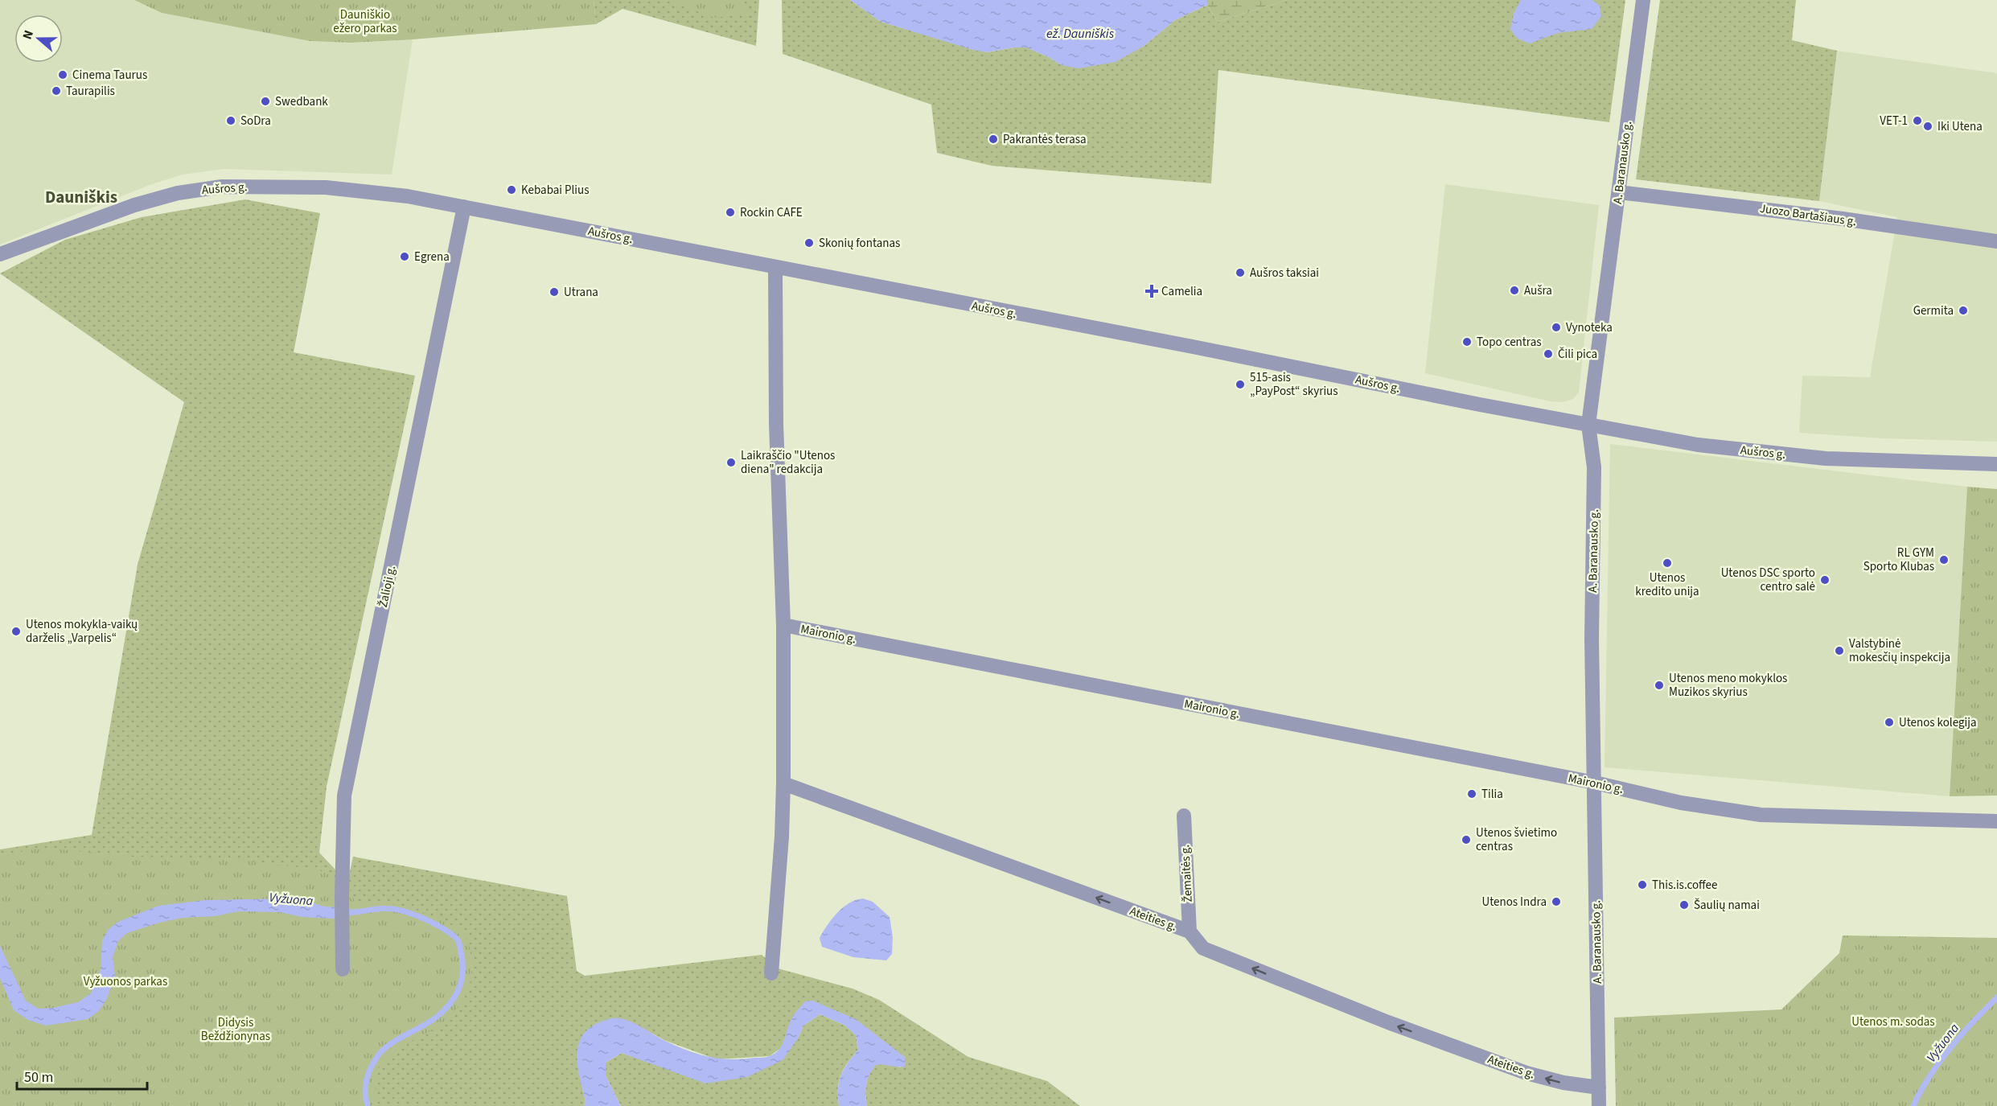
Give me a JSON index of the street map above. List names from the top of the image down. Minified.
{"streets":{"street":["A. Baranausko g.","Aušros g.","Juozo Bartašiaus g.","Žalioji g.","Maironio g.","Žemaitės g.","Ateities g."]},"crossings":[["A. Baranausko g.","Aušros g."],["A. Baranausko g.","Juozo Bartašiaus g."],["A. Baranausko g.","Maironio g."],["A. Baranausko g.","Ateities g."],["Aušros g.","Žalioji g."],["Aušros g.","Maironio g."],["Žemaitės g.","Ateities g."]],"one_way":["Ateities g."],"districts":["Dauniškis"],"water":["ež. Dauniškis","Vyžuona"],"parks":["Dauniškio ežero parkas","Vyžuonos parkas","Utenos m. sodas","Didysis Beždžionynas"],"places":{"other":["Cinema Taurus","Taurapilis","Swedbank","SoDra","VET-1","Iki Utena","Pakrantės terasa","Kebabai Plius","Rockin CAFE","Skonių fontanas","Egrena","Aušros taksiai","Aušra","Utrana","Germita","Vynoteka","Topo centras","Čili pica","515-asis „PayPost“ skyrius","Laikraščio \"Utenos diena\" redakcija","RL GYM Sporto Klubas","Utenos kredito unija","Utenos DSC sporto centro salė","Utenos mokykla-vaikų darželis „Varpelis“","Valstybinė mokesčių inspekcija","Utenos meno mokyklos Muzikos skyrius","Utenos kolegija","Tilia","Utenos švietimo centras","This.is.coffee","Utenos Indra","Šaulių namai"],"health":["Camelia"]},"scale_bar":"50 m","north":"left"}
